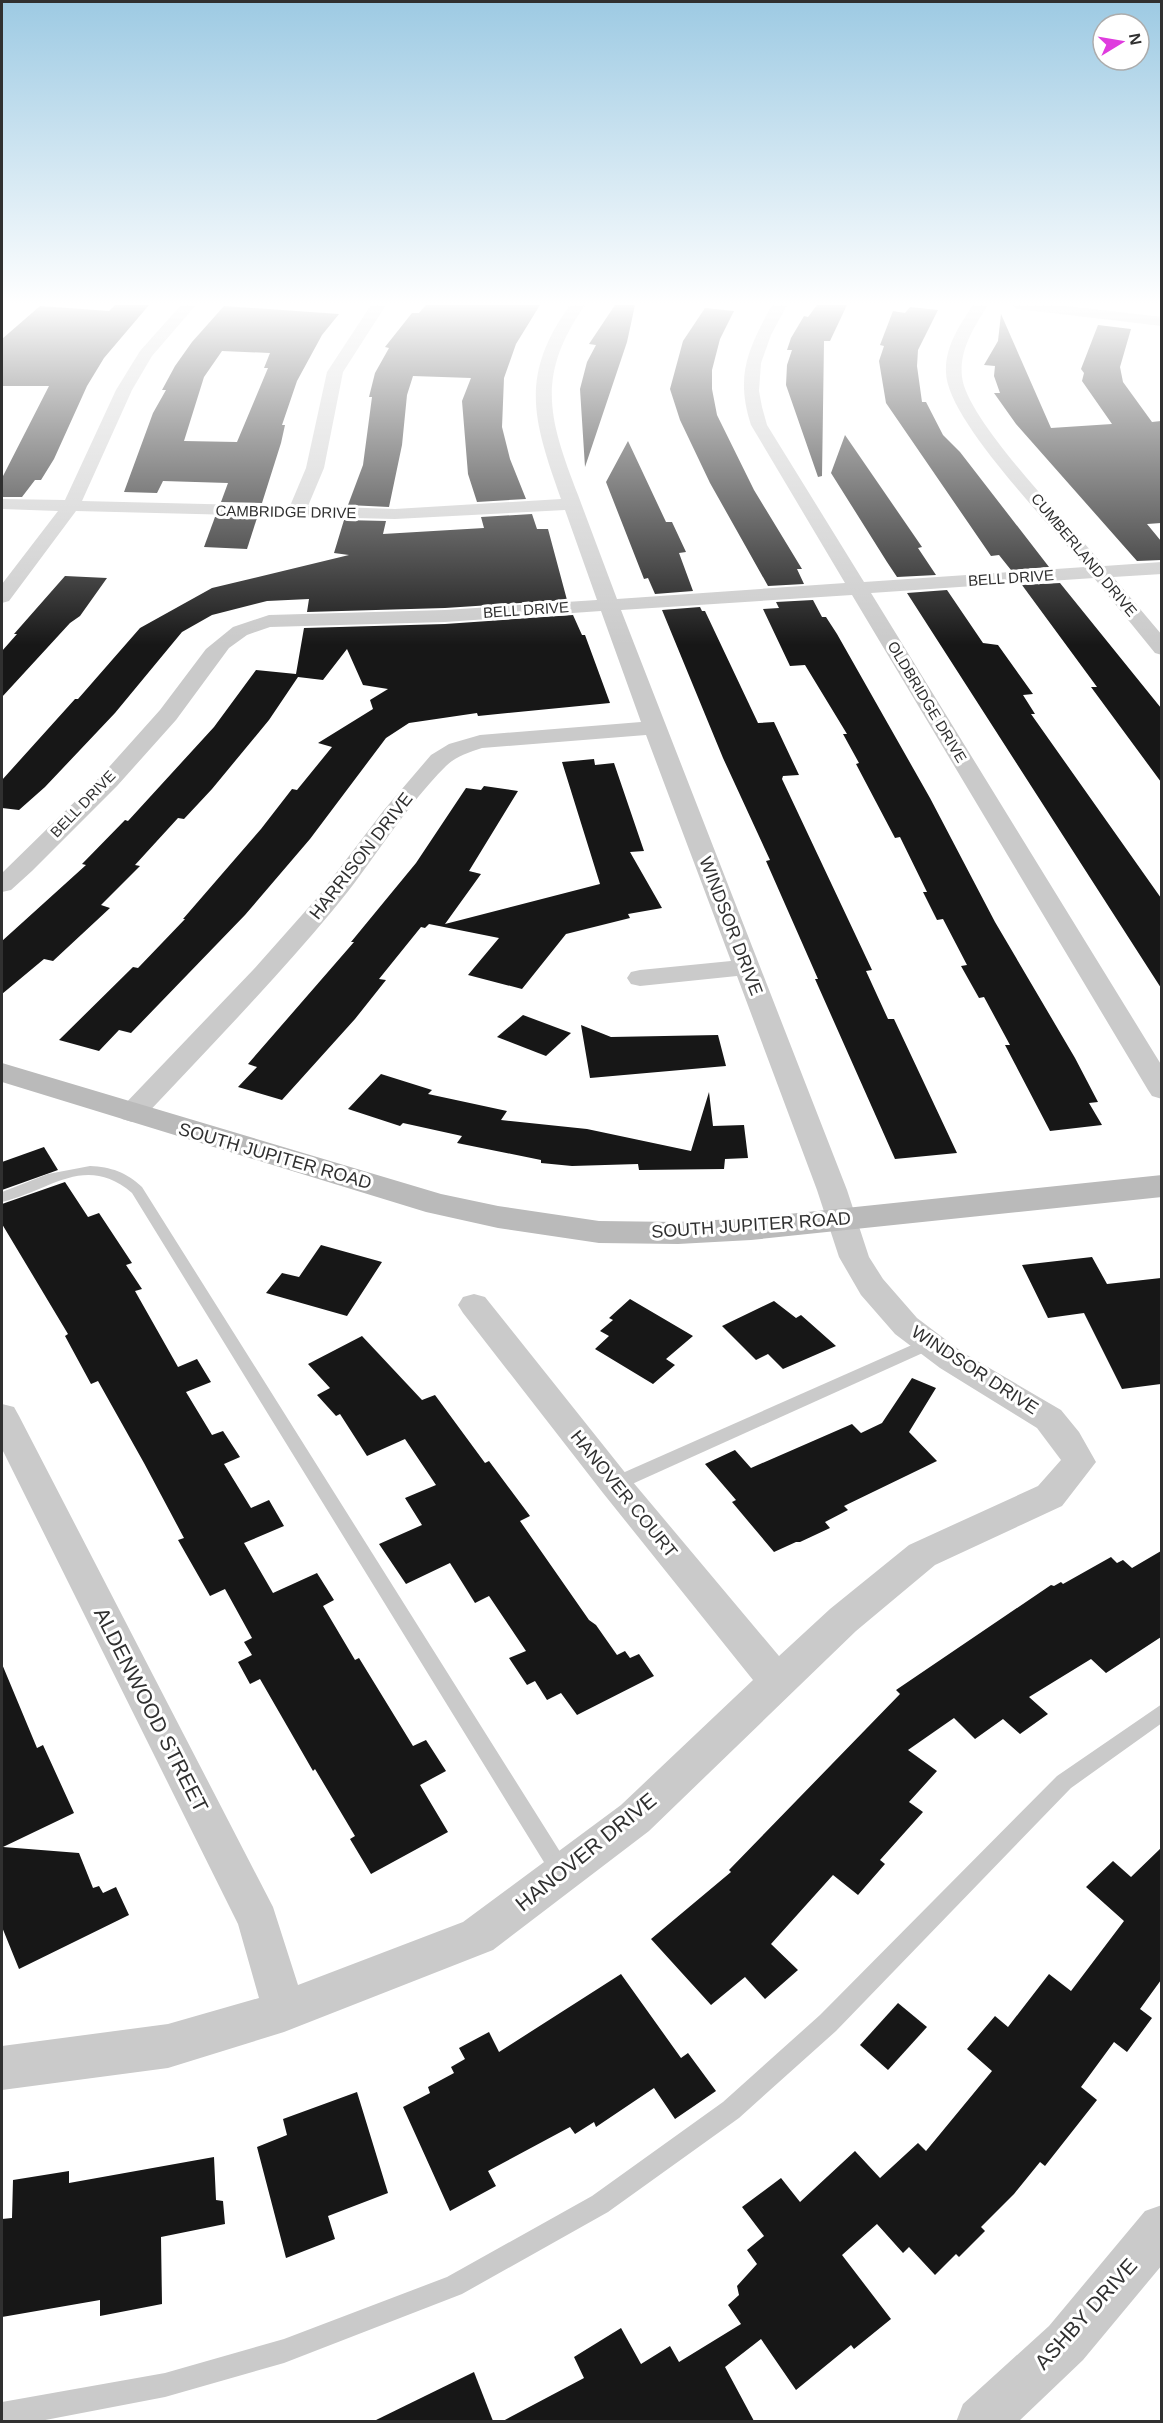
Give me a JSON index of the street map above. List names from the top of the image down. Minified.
{"streets":{"street":["CAMBRIDGE DRIVE","CUMBERLAND DRIVE","BELL DRIVE","OLDBRIDGE DRIVE","HARRISON DRIVE","WINDSOR DRIVE","SOUTH JUPITER ROAD","HANOVER COURT","ALDENWOOD STREET","HANOVER DRIVE","ASHBY DRIVE"]},"crossings":[["CAMBRIDGE DRIVE","WINDSOR DRIVE"],["CUMBERLAND DRIVE","BELL DRIVE"],["BELL DRIVE","OLDBRIDGE DRIVE"],["BELL DRIVE","WINDSOR DRIVE"],["HARRISON DRIVE","WINDSOR DRIVE"],["HARRISON DRIVE","SOUTH JUPITER ROAD"],["WINDSOR DRIVE","SOUTH JUPITER ROAD"],["WINDSOR DRIVE","HANOVER DRIVE"],["HANOVER COURT","HANOVER DRIVE"],["ALDENWOOD STREET","HANOVER DRIVE"]],"north":"right"}
